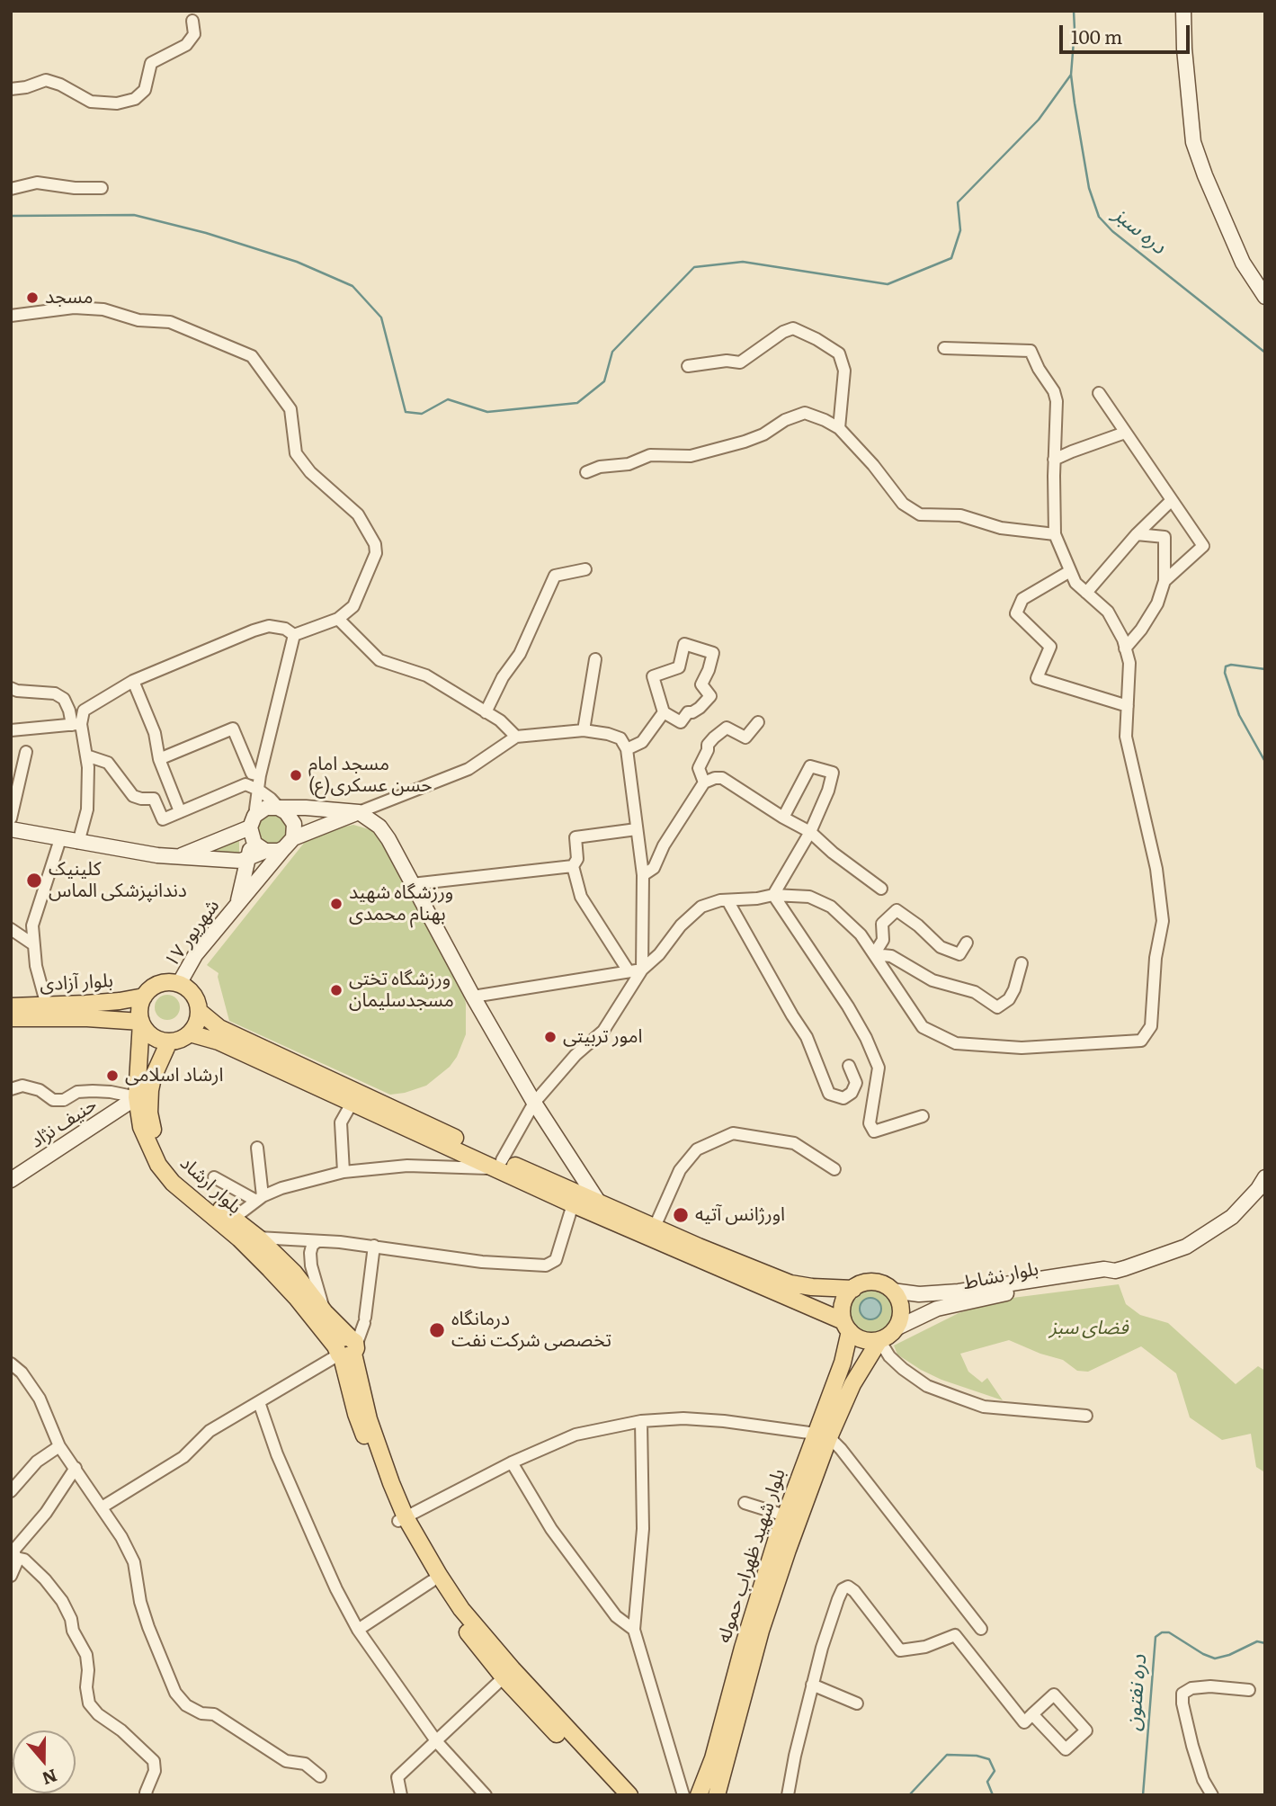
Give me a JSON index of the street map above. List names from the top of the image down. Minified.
{"streets":{"main road":["۱۷ شهریور","بلوار آزادی","حنیف نژاد","بلوار ارشاد","بلوار نشاط","بلوار شهید ظهراب حموله"]},"crossings":[["۱۷ شهریور","بلوار آزادی"],["۱۷ شهریور","بلوار ارشاد"],["بلوار آزادی","بلوار ارشاد"],["حنیف نژاد","بلوار ارشاد"],["بلوار نشاط","بلوار شهید ظهراب حموله"]],"water":["دره سبز","دره نفتون"],"parks":["فضای سبز"],"places":["مسجد","مسجد امام حسن عسکری(ع)","کلینیک دندانپزشکی الماس","ورزشگاه شهید بهنام محمدی","ورزشگاه تختی مسجدسلیمان","امور تربیتی","ارشاد اسلامی","اورژانس آتیه","درمانگاه تخصصی شرکت نفت"],"scale_bar":"100 m","north":"bottom"}
